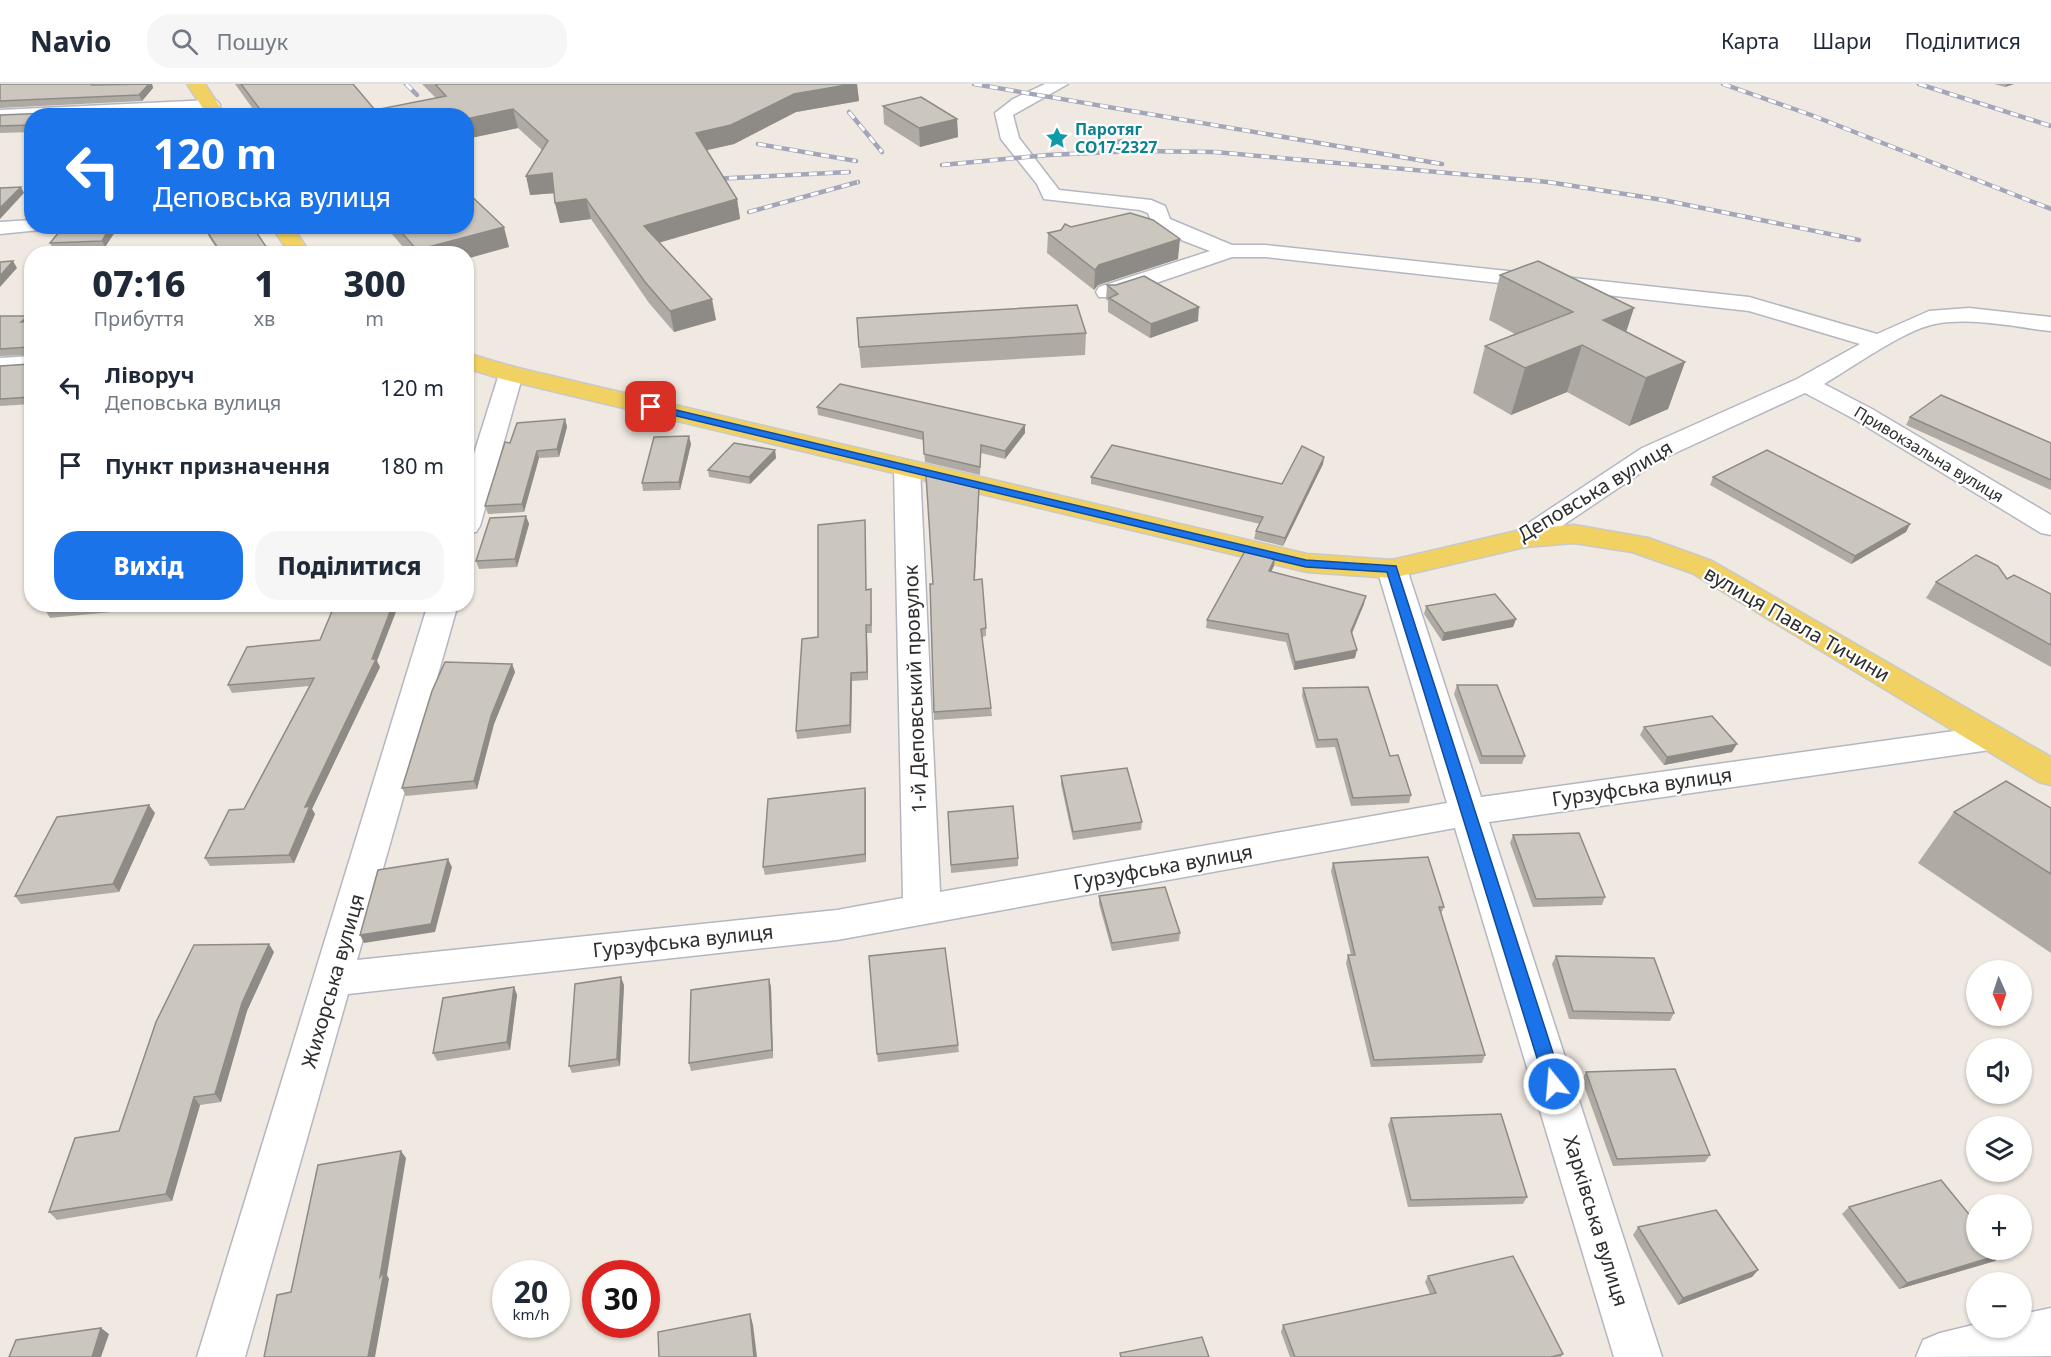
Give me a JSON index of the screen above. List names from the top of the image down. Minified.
{"streets":{"main road":["Деповська вулиця","вулиця Павла Тичини"],"street":["Привокзальна вулиця","1-й Деповський провулок","Гурзуфська вулиця","Жихорська вулиця","Харківська вулиця"]},"crossings":[["Привокзальна вулиця","Деповська вулиця"],["Деповська вулиця","вулиця Павла Тичини"],["Деповська вулиця","1-й Деповський провулок"],["Деповська вулиця","Харківська вулиця"],["вулиця Павла Тичини","Гурзуфська вулиця"],["1-й Деповський провулок","Гурзуфська вулиця"],["Гурзуфська вулиця","Жихорська вулиця"],["Гурзуфська вулиця","Харківська вулиця"]],"places":{"place":["Паротяг СО17-2327"]},"north":"bottom","page":{"header":"Navio","search":"Пошук","nav":["Карта","Шари","Поділитися"],"turn":["120 m","Деповська вулиця"],"eta":["07:16","Прибуття","1","хв","300","m"],"list":[{"name":"Ліворуч","note":"Деповська вулиця","value":"120 m"},{"name":"Пункт призначення","value":"180 m"}],"buttons":["Вихід","Поділитися"],"map_buttons":["+","−"],"speed":"20 km/h","limit":"30"}}
